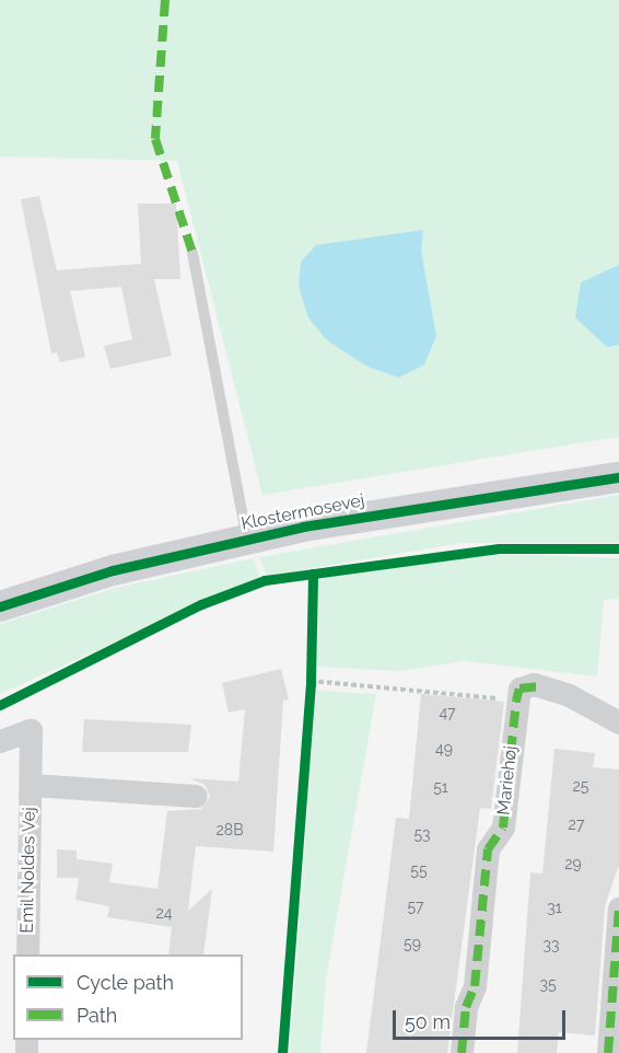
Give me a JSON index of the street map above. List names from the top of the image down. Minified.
{"streets":{"main road":["Klostermosevej"],"street":["Mariehøj","Emil Noldes Vej"]},"house_numbers":["47","49","25","51","27","28B","53","29","55","57","31","24","59","33","35"],"legend":["Cycle path","Path"],"scale_bar":"50 m"}
